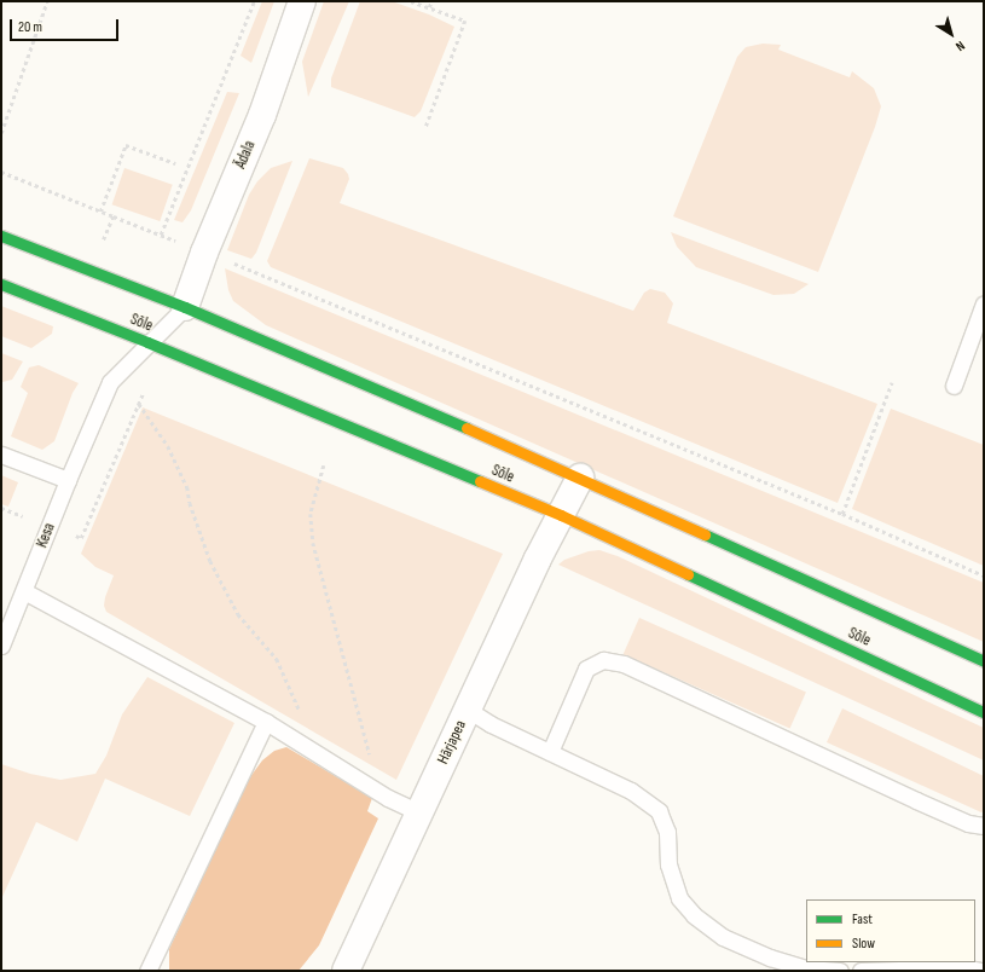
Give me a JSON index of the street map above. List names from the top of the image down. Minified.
{"streets":{"main road":["Sõle"],"street":["Ädala","Härjapea"],"lane":["Kesa"]},"crossings":[["Ädala","Sõle"],["Ädala","Kesa"],["Sõle","Kesa"],["Sõle","Härjapea"]],"legend":["Fast","Slow"],"scale_bar":"20 m","north":"bottom right"}
